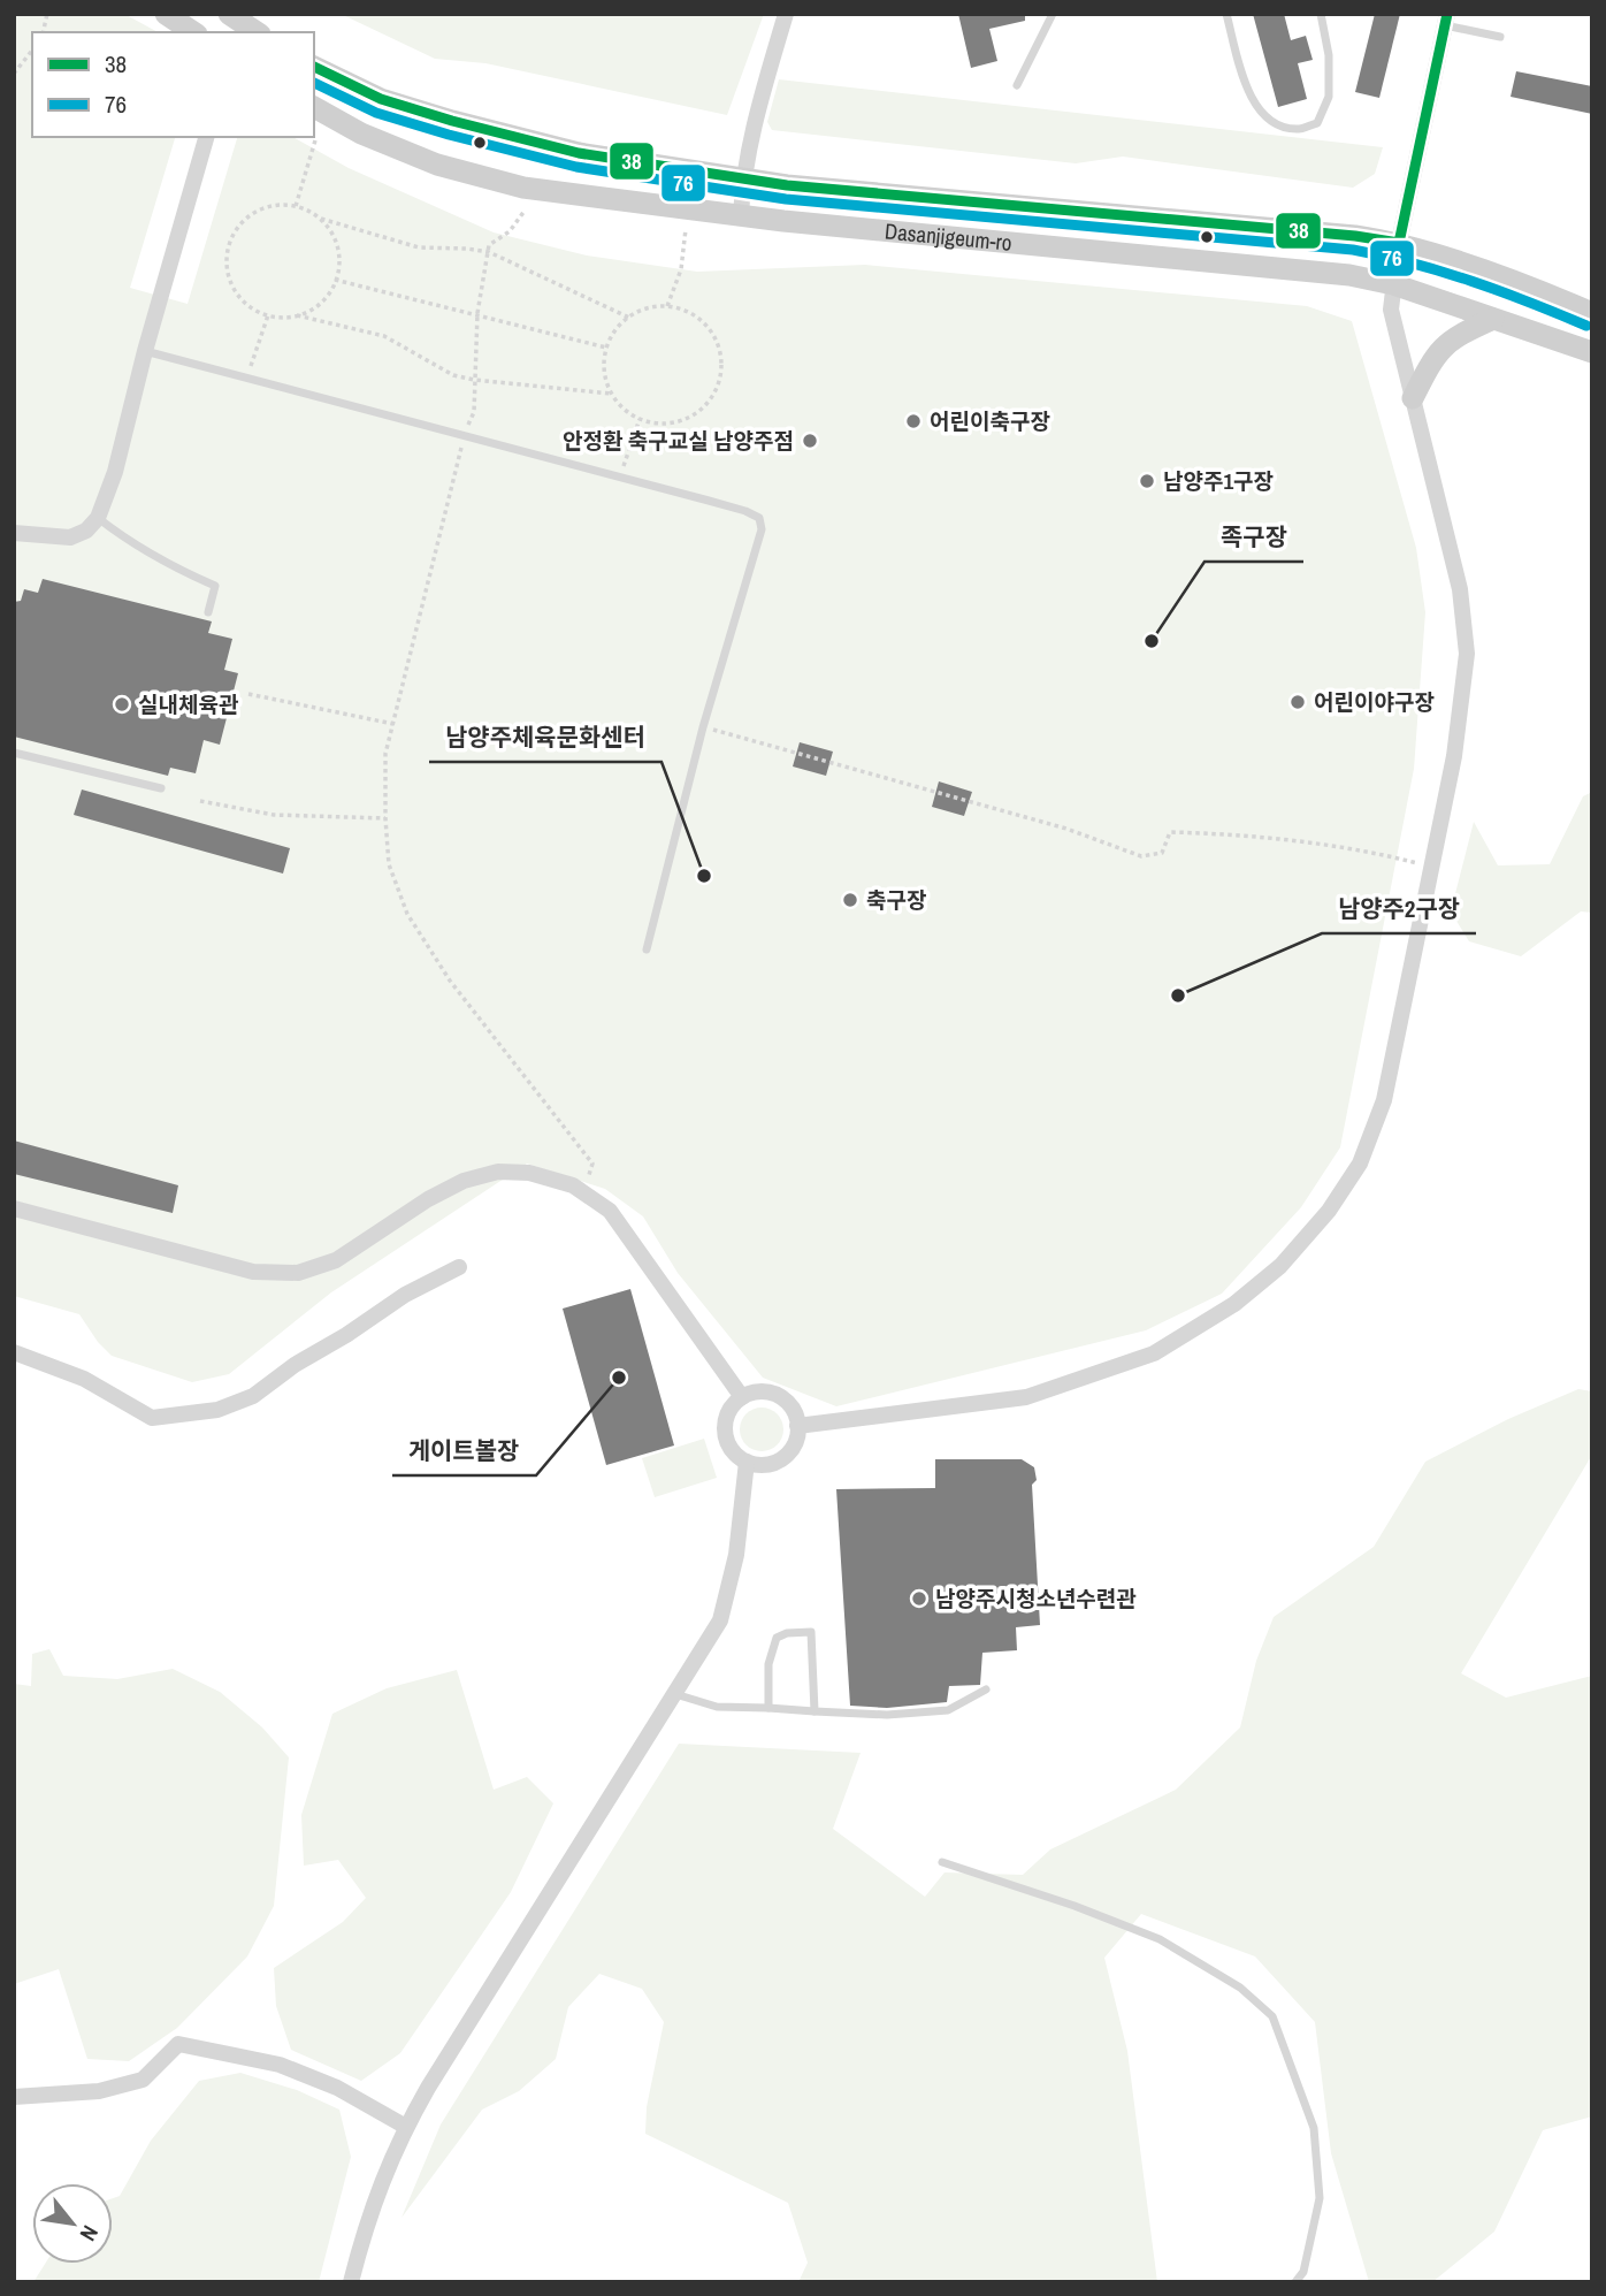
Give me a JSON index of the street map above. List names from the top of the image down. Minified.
{"streets":{"street":["Dasanjigeum-ro"]},"places":["어린이축구장","안정환 축구교실 남양주점","남양주1구장","족구장","어린이야구장","실내체육관","남양주체육문화센터","축구장","남양주2구장","게이트볼장","남양주시청소년수련관"],"lines":["transit line 38","transit line 76"],"legend":["38","76"],"north":"bottom right"}
